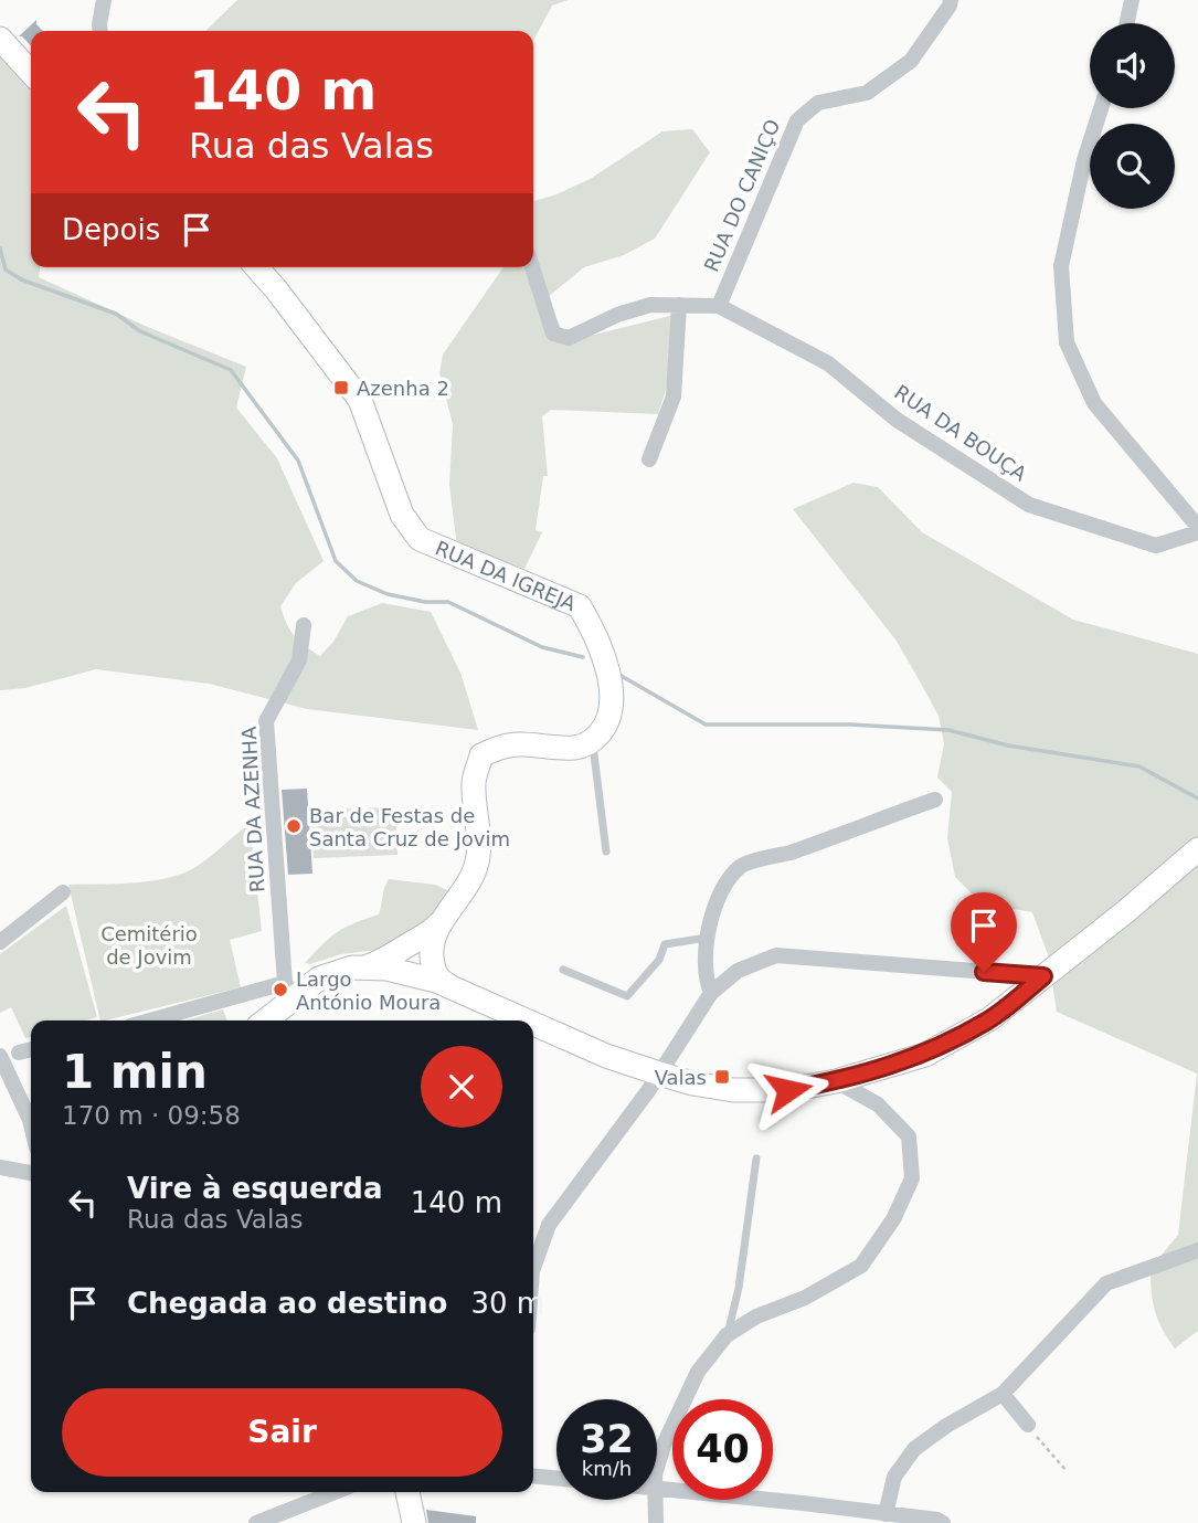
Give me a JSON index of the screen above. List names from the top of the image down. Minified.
{"streets":{"street":["RUA DO CANIÇO","RUA DA BOUÇA","RUA DA IGREJA","RUA DA AZENHA"]},"crossings":[["RUA DO CANIÇO","RUA DA BOUÇA"]],"parks":["Cemitério de Jovim"],"places":{"transit":["Azenha 2","Valas"],"other":["Bar de Festas de Santa Cruz de Jovim","Largo António Moura"]},"page":{"turn":["140 m","Rua das Valas"],"then":"Depois","heading":["1 min","170 m · 09:58"],"list":[{"name":"Vire à esquerda","note":"Rua das Valas","value":"140 m"},{"name":"Chegada ao destino","value":"30 m"}],"buttons":"Sair","speed":"32 km/h","limit":"40"}}
